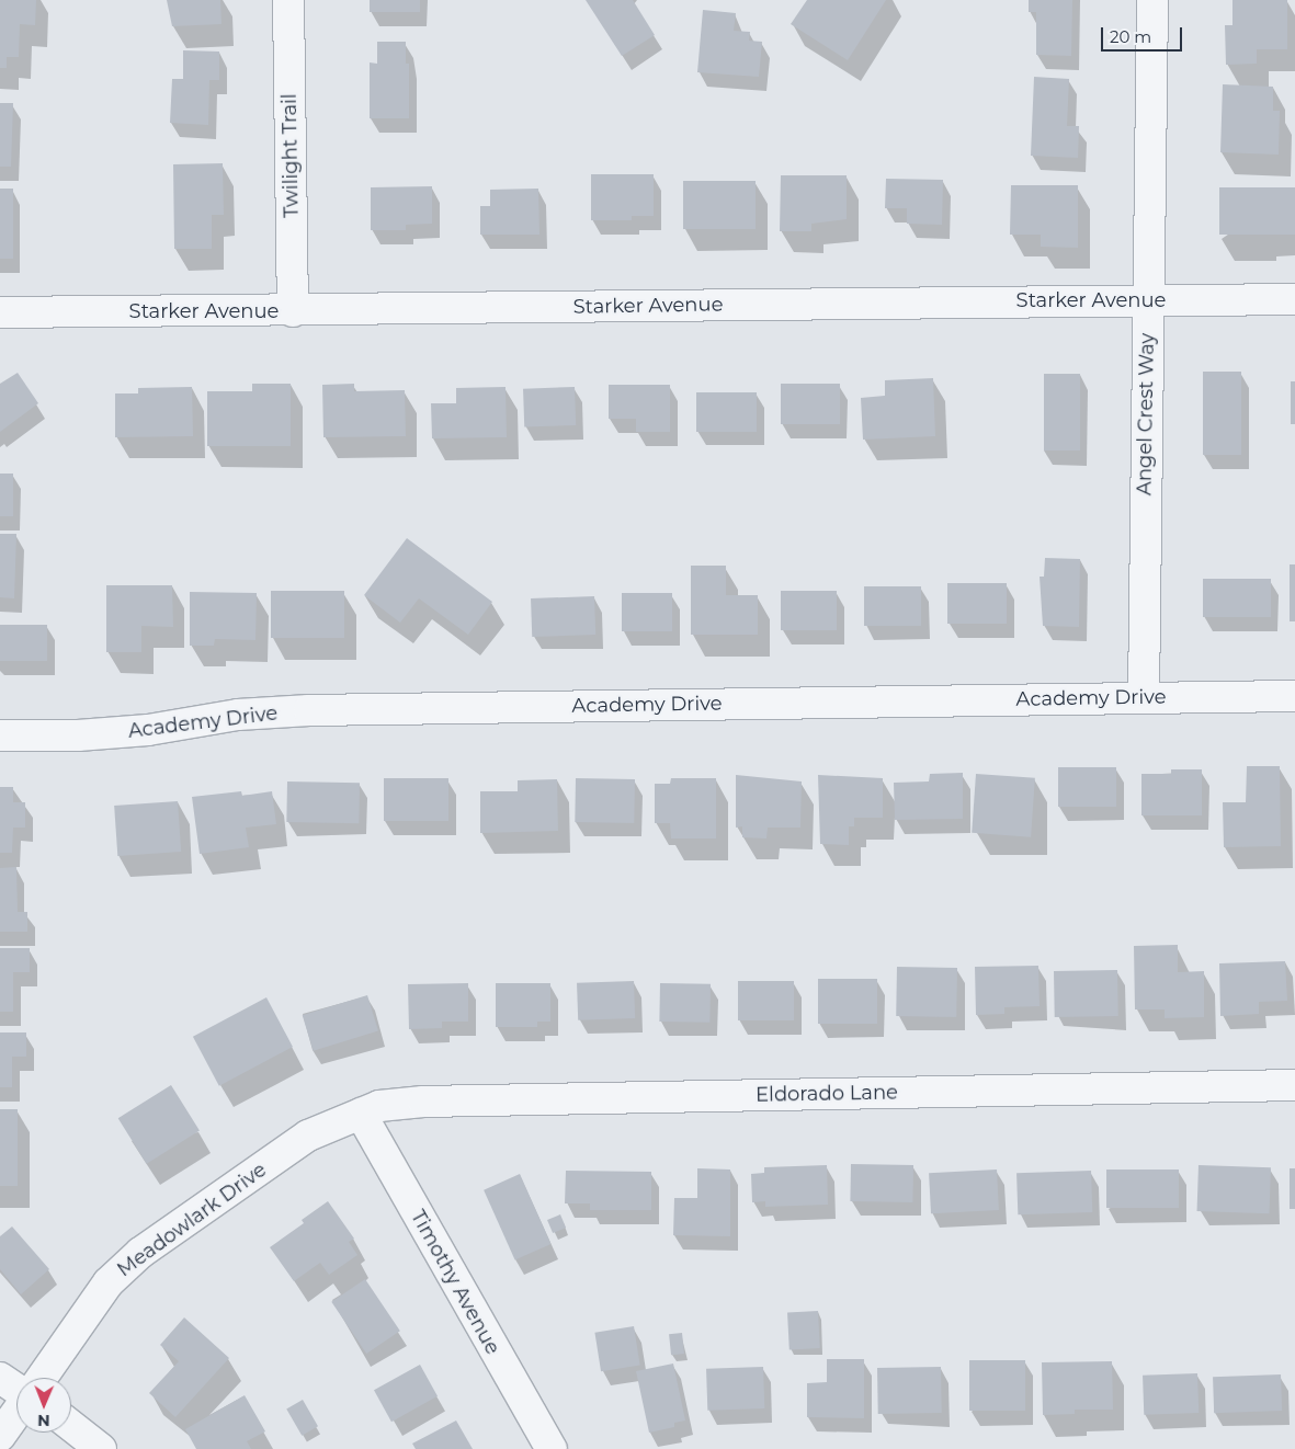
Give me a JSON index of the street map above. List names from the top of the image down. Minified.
{"streets":{"street":["Twilight Trail","Starker Avenue","Angel Crest Way","Academy Drive","Eldorado Lane","Meadowlark Drive","Timothy Avenue"]},"crossings":[["Twilight Trail","Starker Avenue"],["Starker Avenue","Angel Crest Way"],["Angel Crest Way","Academy Drive"],["Eldorado Lane","Meadowlark Drive"],["Eldorado Lane","Timothy Avenue"],["Meadowlark Drive","Timothy Avenue"]],"scale_bar":"20 m","north":"bottom"}
